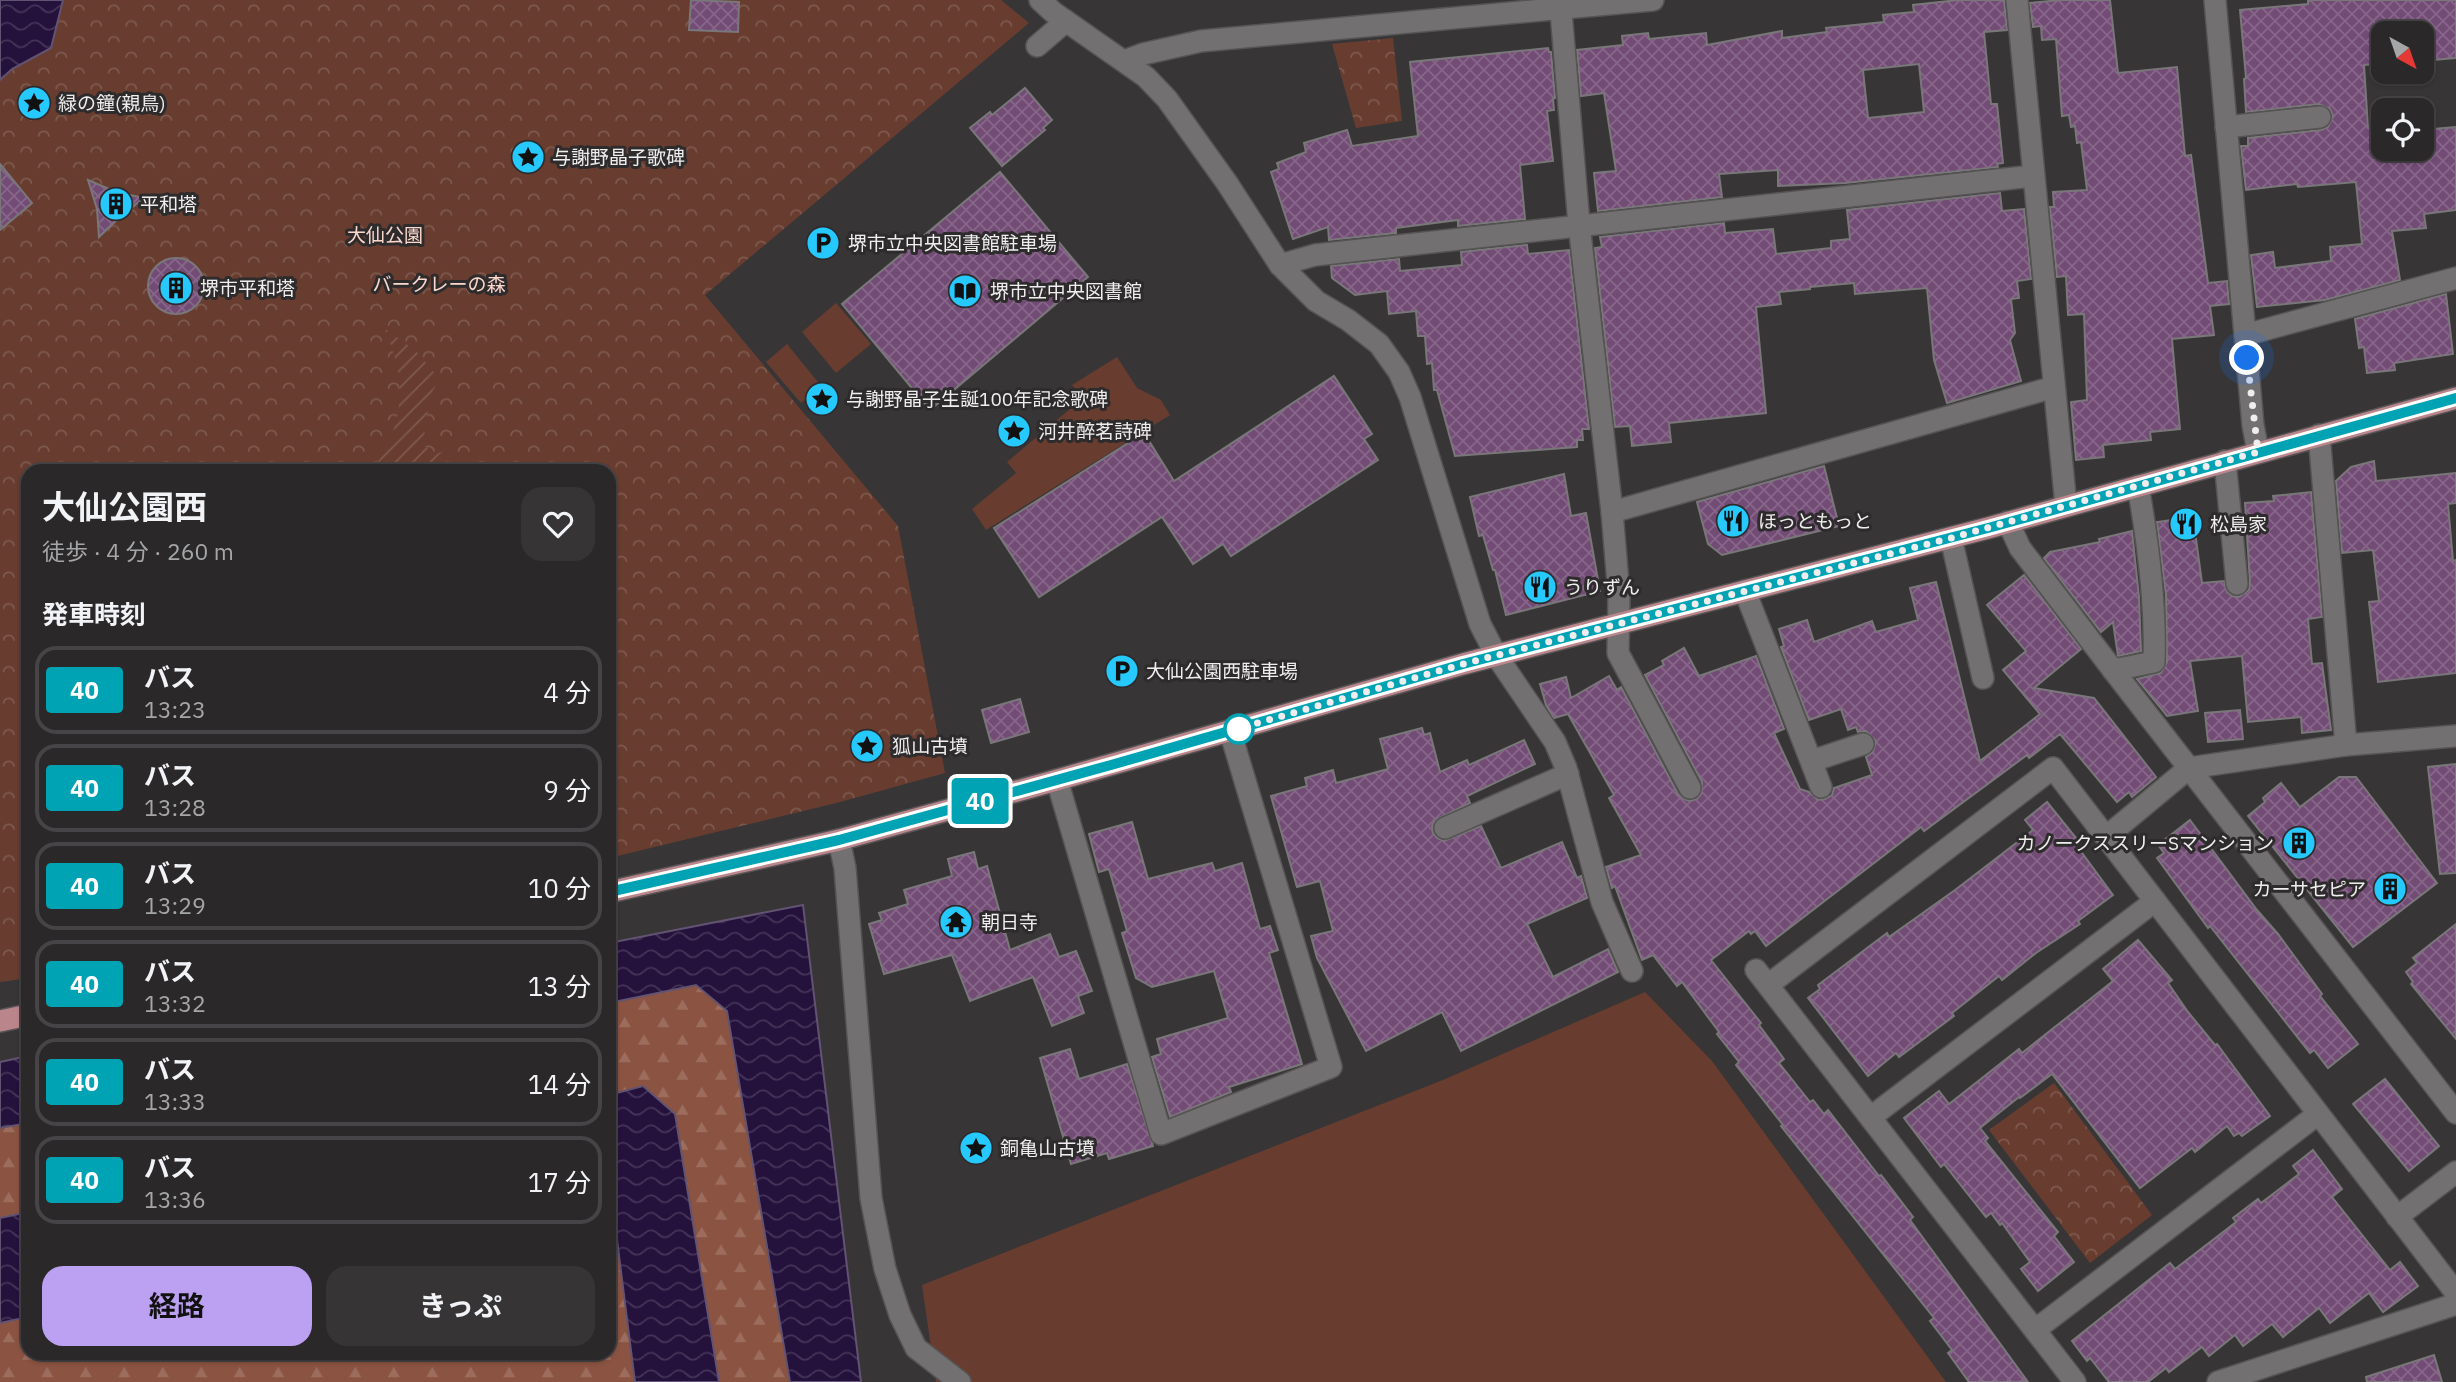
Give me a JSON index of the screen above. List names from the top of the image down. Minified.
{"parks":["大仙公園","バークレーの森"],"places":{"place":["緑の鐘(親鳥)","与謝野晶子歌碑","与謝野晶子生誕100年記念歌碑","河井醉茗詩碑","狐山古墳","銅亀山古墳"],"building":["平和塔","堺市平和塔","カノークススリーSマンション","カーサセピア"],"parking":["堺市立中央図書館駐車場","大仙公園西駐車場"],"library":["堺市立中央図書館"],"restaurant":["ほっともっと","松島家","うりずん"],"temple":["朝日寺"]},"lines":["bus line 40"],"north":"bottom right","page":{"on_map":"40","heading":[["大仙公園西","徒歩 · 4 分 · 260 m"],"発車時刻"],"list":[{"mark":"40","name":"バス","note":"13:23","value":"4 分"},{"mark":"40","name":"バス","note":"13:28","value":"9 分"},{"mark":"40","name":"バス","note":"13:29","value":"10 分"},{"mark":"40","name":"バス","note":"13:32","value":"13 分"},{"mark":"40","name":"バス","note":"13:33","value":"14 分"},{"mark":"40","name":"バス","note":"13:36","value":"17 分"}],"buttons":["経路","きっぷ"]}}
